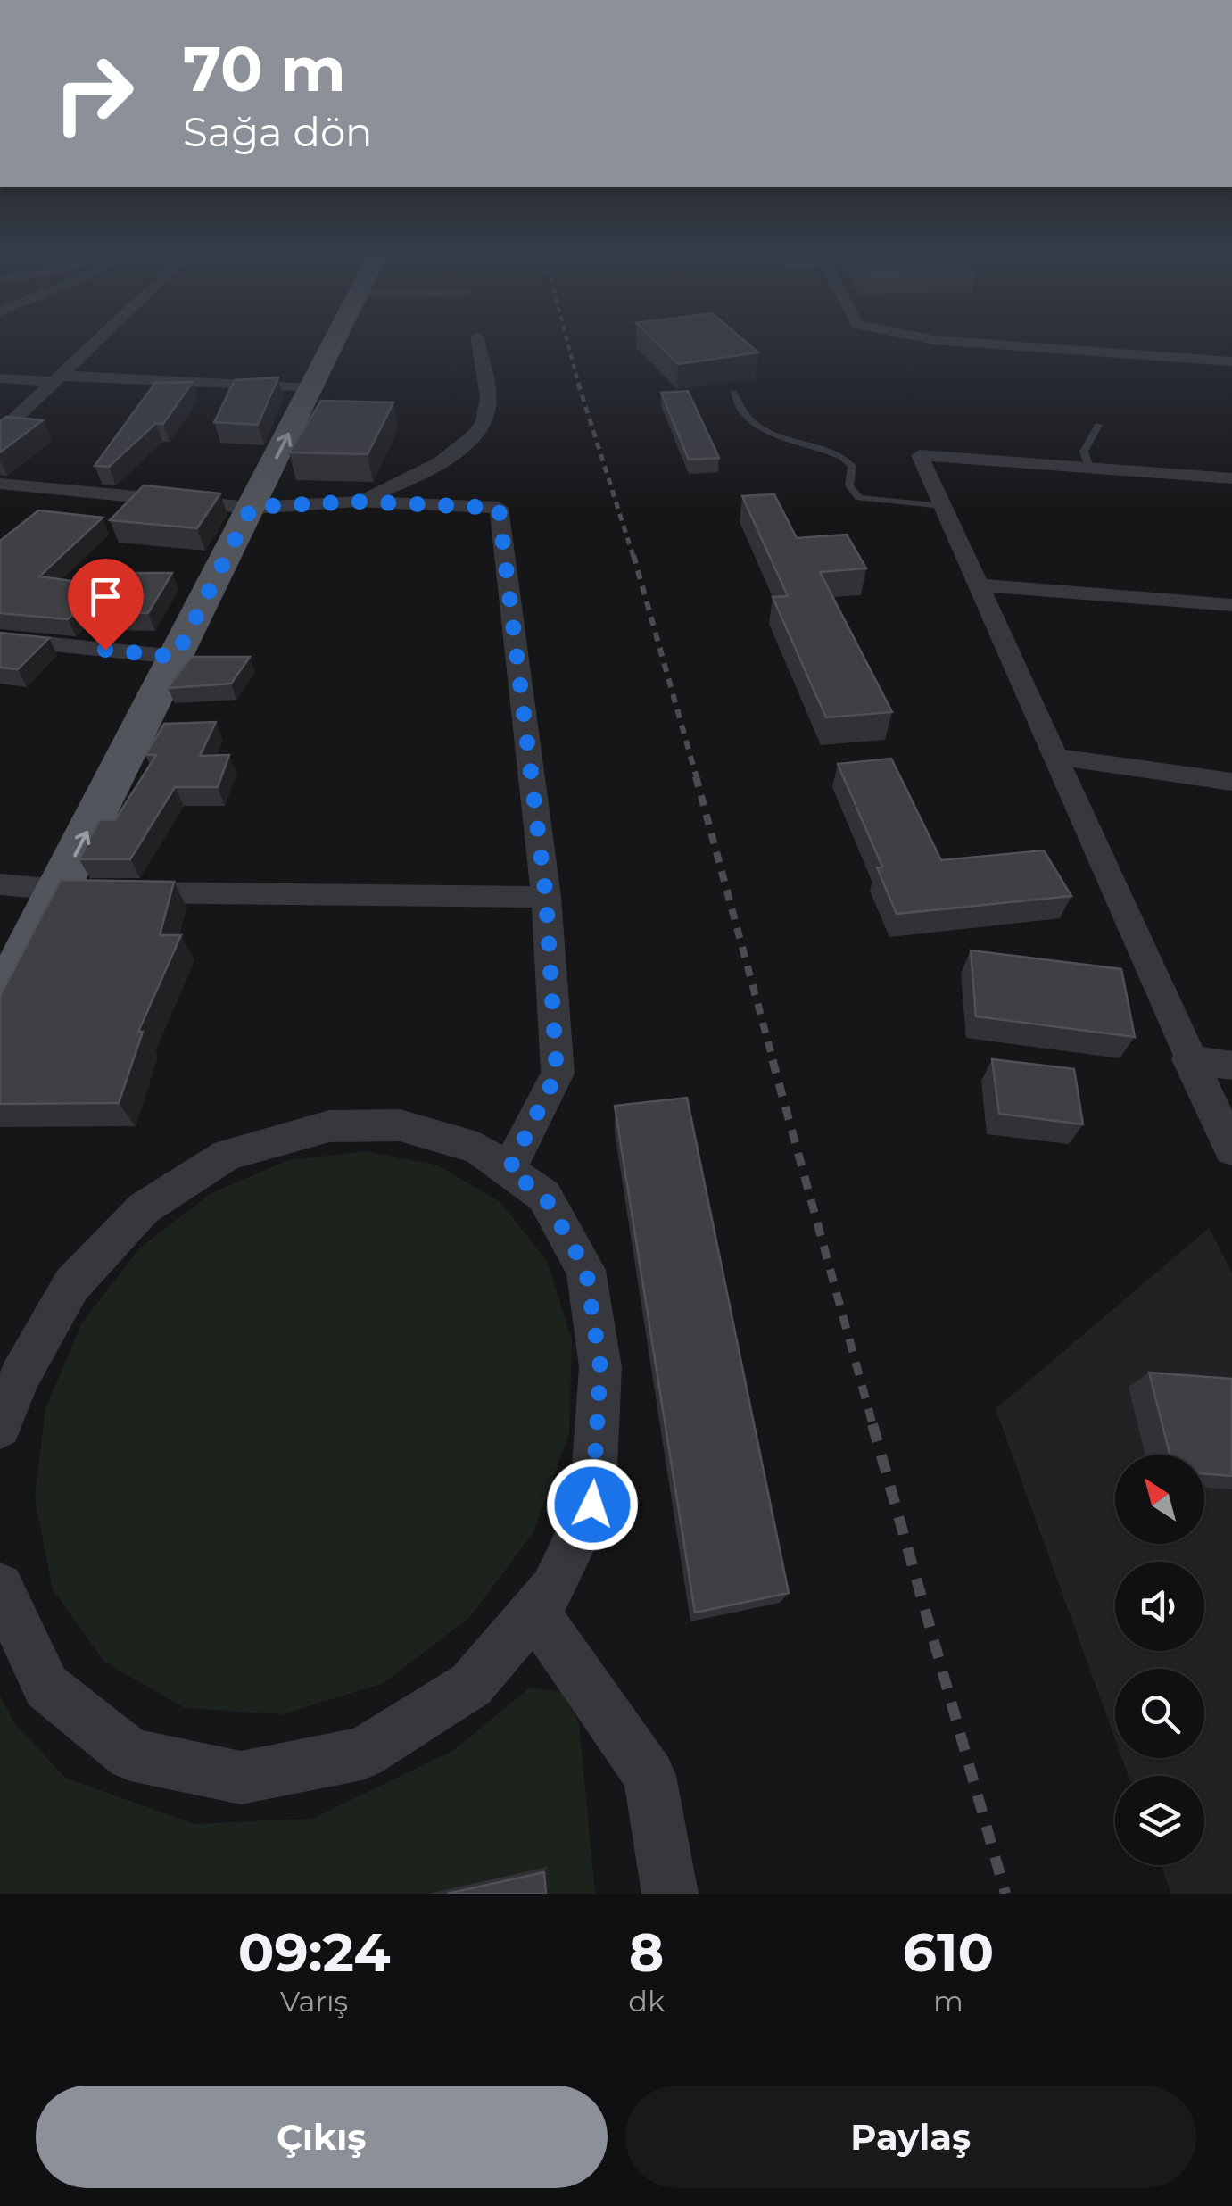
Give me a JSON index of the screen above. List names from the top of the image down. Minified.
{"north":"top left","page":{"turn":["70 m","Sağa dön"],"eta":["09:24","Varış","8","dk","610","m"],"buttons":["Çıkış","Paylaş"]}}
